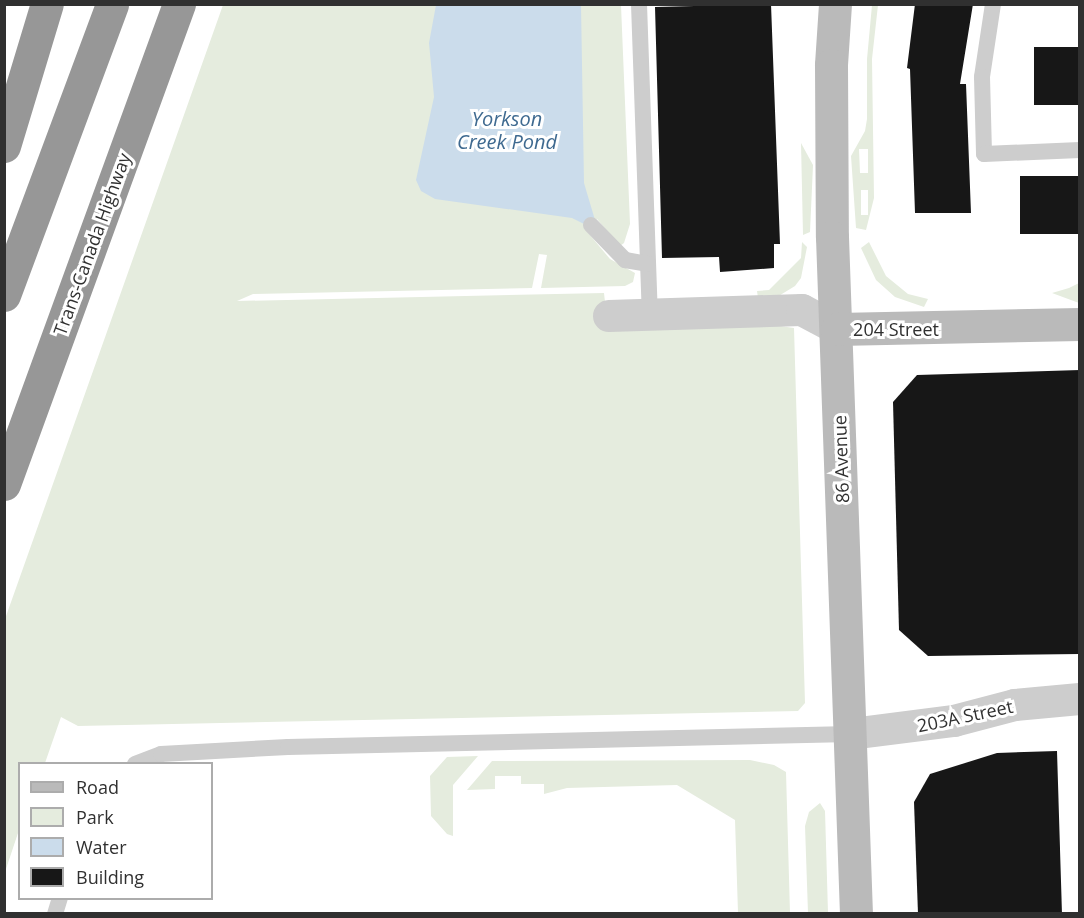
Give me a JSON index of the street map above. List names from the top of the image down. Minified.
{"streets":{"highway":["Trans-Canada Highway"],"street":["204 Street","86 Avenue","203A Street"]},"crossings":[["204 Street","86 Avenue"],["86 Avenue","203A Street"]],"water":["Yorkson Creek Pond"],"legend":["Road","Park","Water","Building"]}
